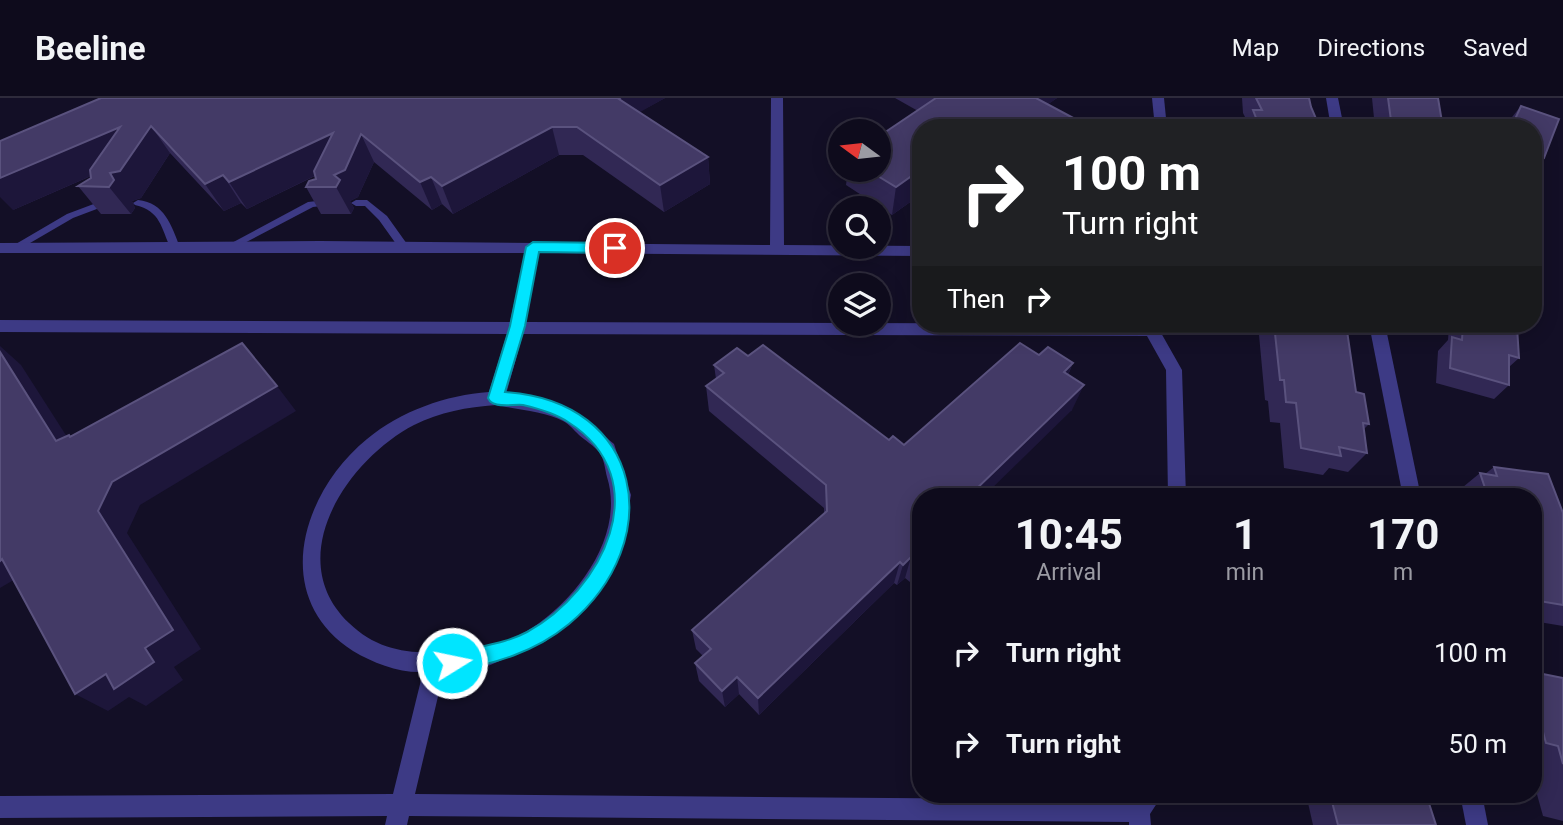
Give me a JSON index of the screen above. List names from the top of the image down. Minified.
{"north":"left","page":{"header":"Beeline","nav":["Map","Directions","Saved"],"turn":["100 m","Turn right"],"then":"Then","eta":["10:45","Arrival","1","min","170","m"],"list":[{"name":"Turn right","value":"100 m"},{"name":"Turn right","value":"50 m"}]}}
